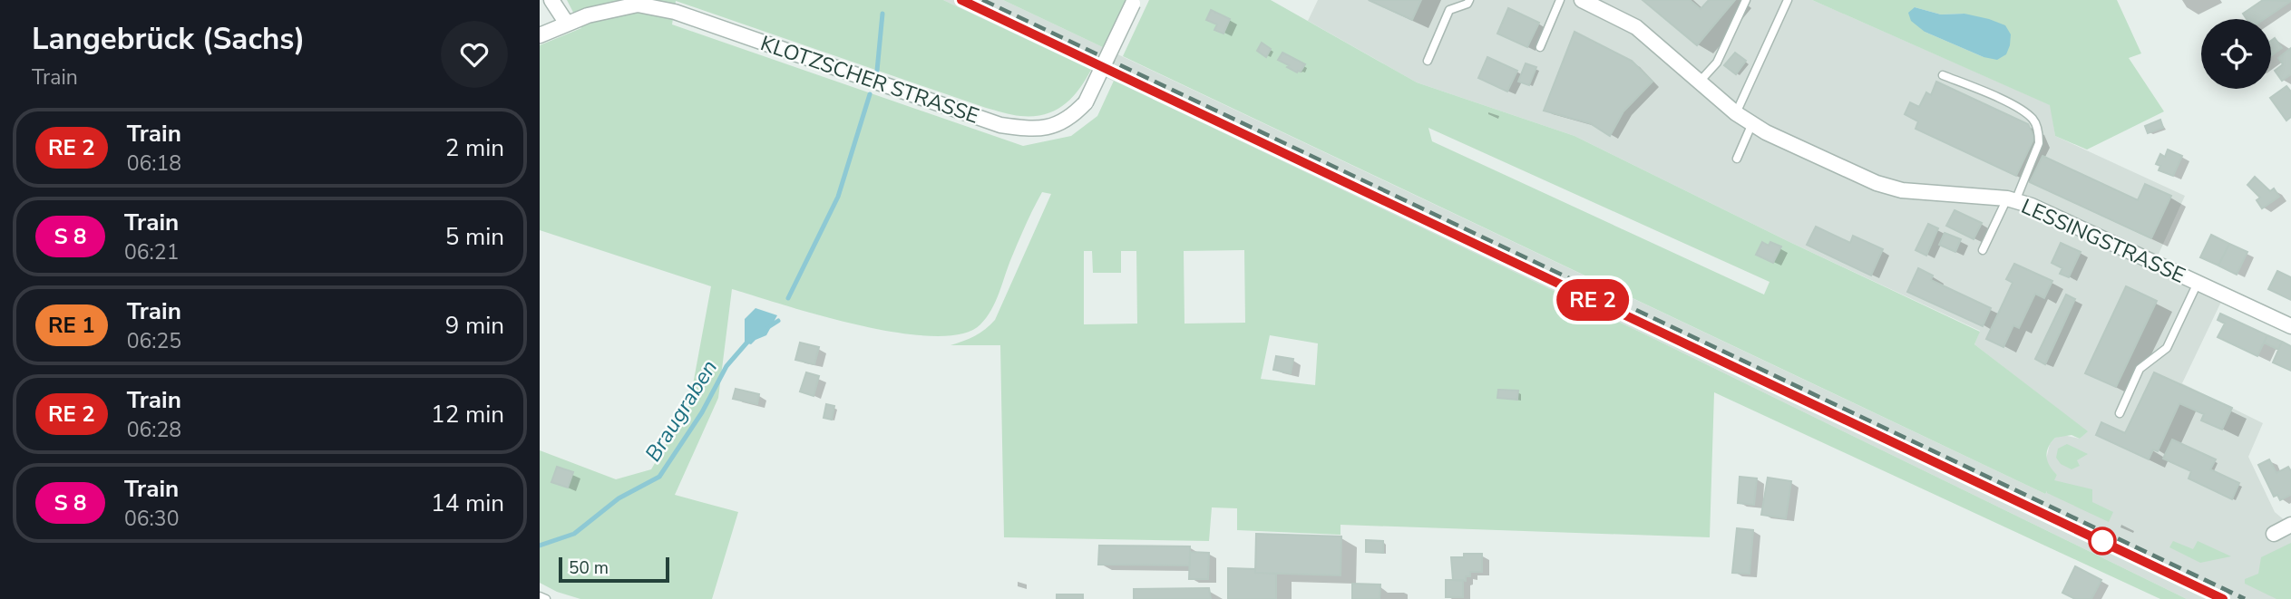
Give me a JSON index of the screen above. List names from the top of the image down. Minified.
{"streets":{"street":["KLOTZSCHER STRASSE","LESSINGSTRASSE"]},"water":["Braugraben"],"scale_bar":"50 m","page":{"heading":["Langebrück (Sachs)","Train"],"on_map":"RE 2","list":[{"mark":"RE 2","name":"Train","note":"06:18","value":"2 min"},{"mark":"S 8","name":"Train","note":"06:21","value":"5 min"},{"mark":"RE 1","name":"Train","note":"06:25","value":"9 min"},{"mark":"RE 2","name":"Train","note":"06:28","value":"12 min"},{"mark":"S 8","name":"Train","note":"06:30","value":"14 min"}],"scale":"50 m"}}
